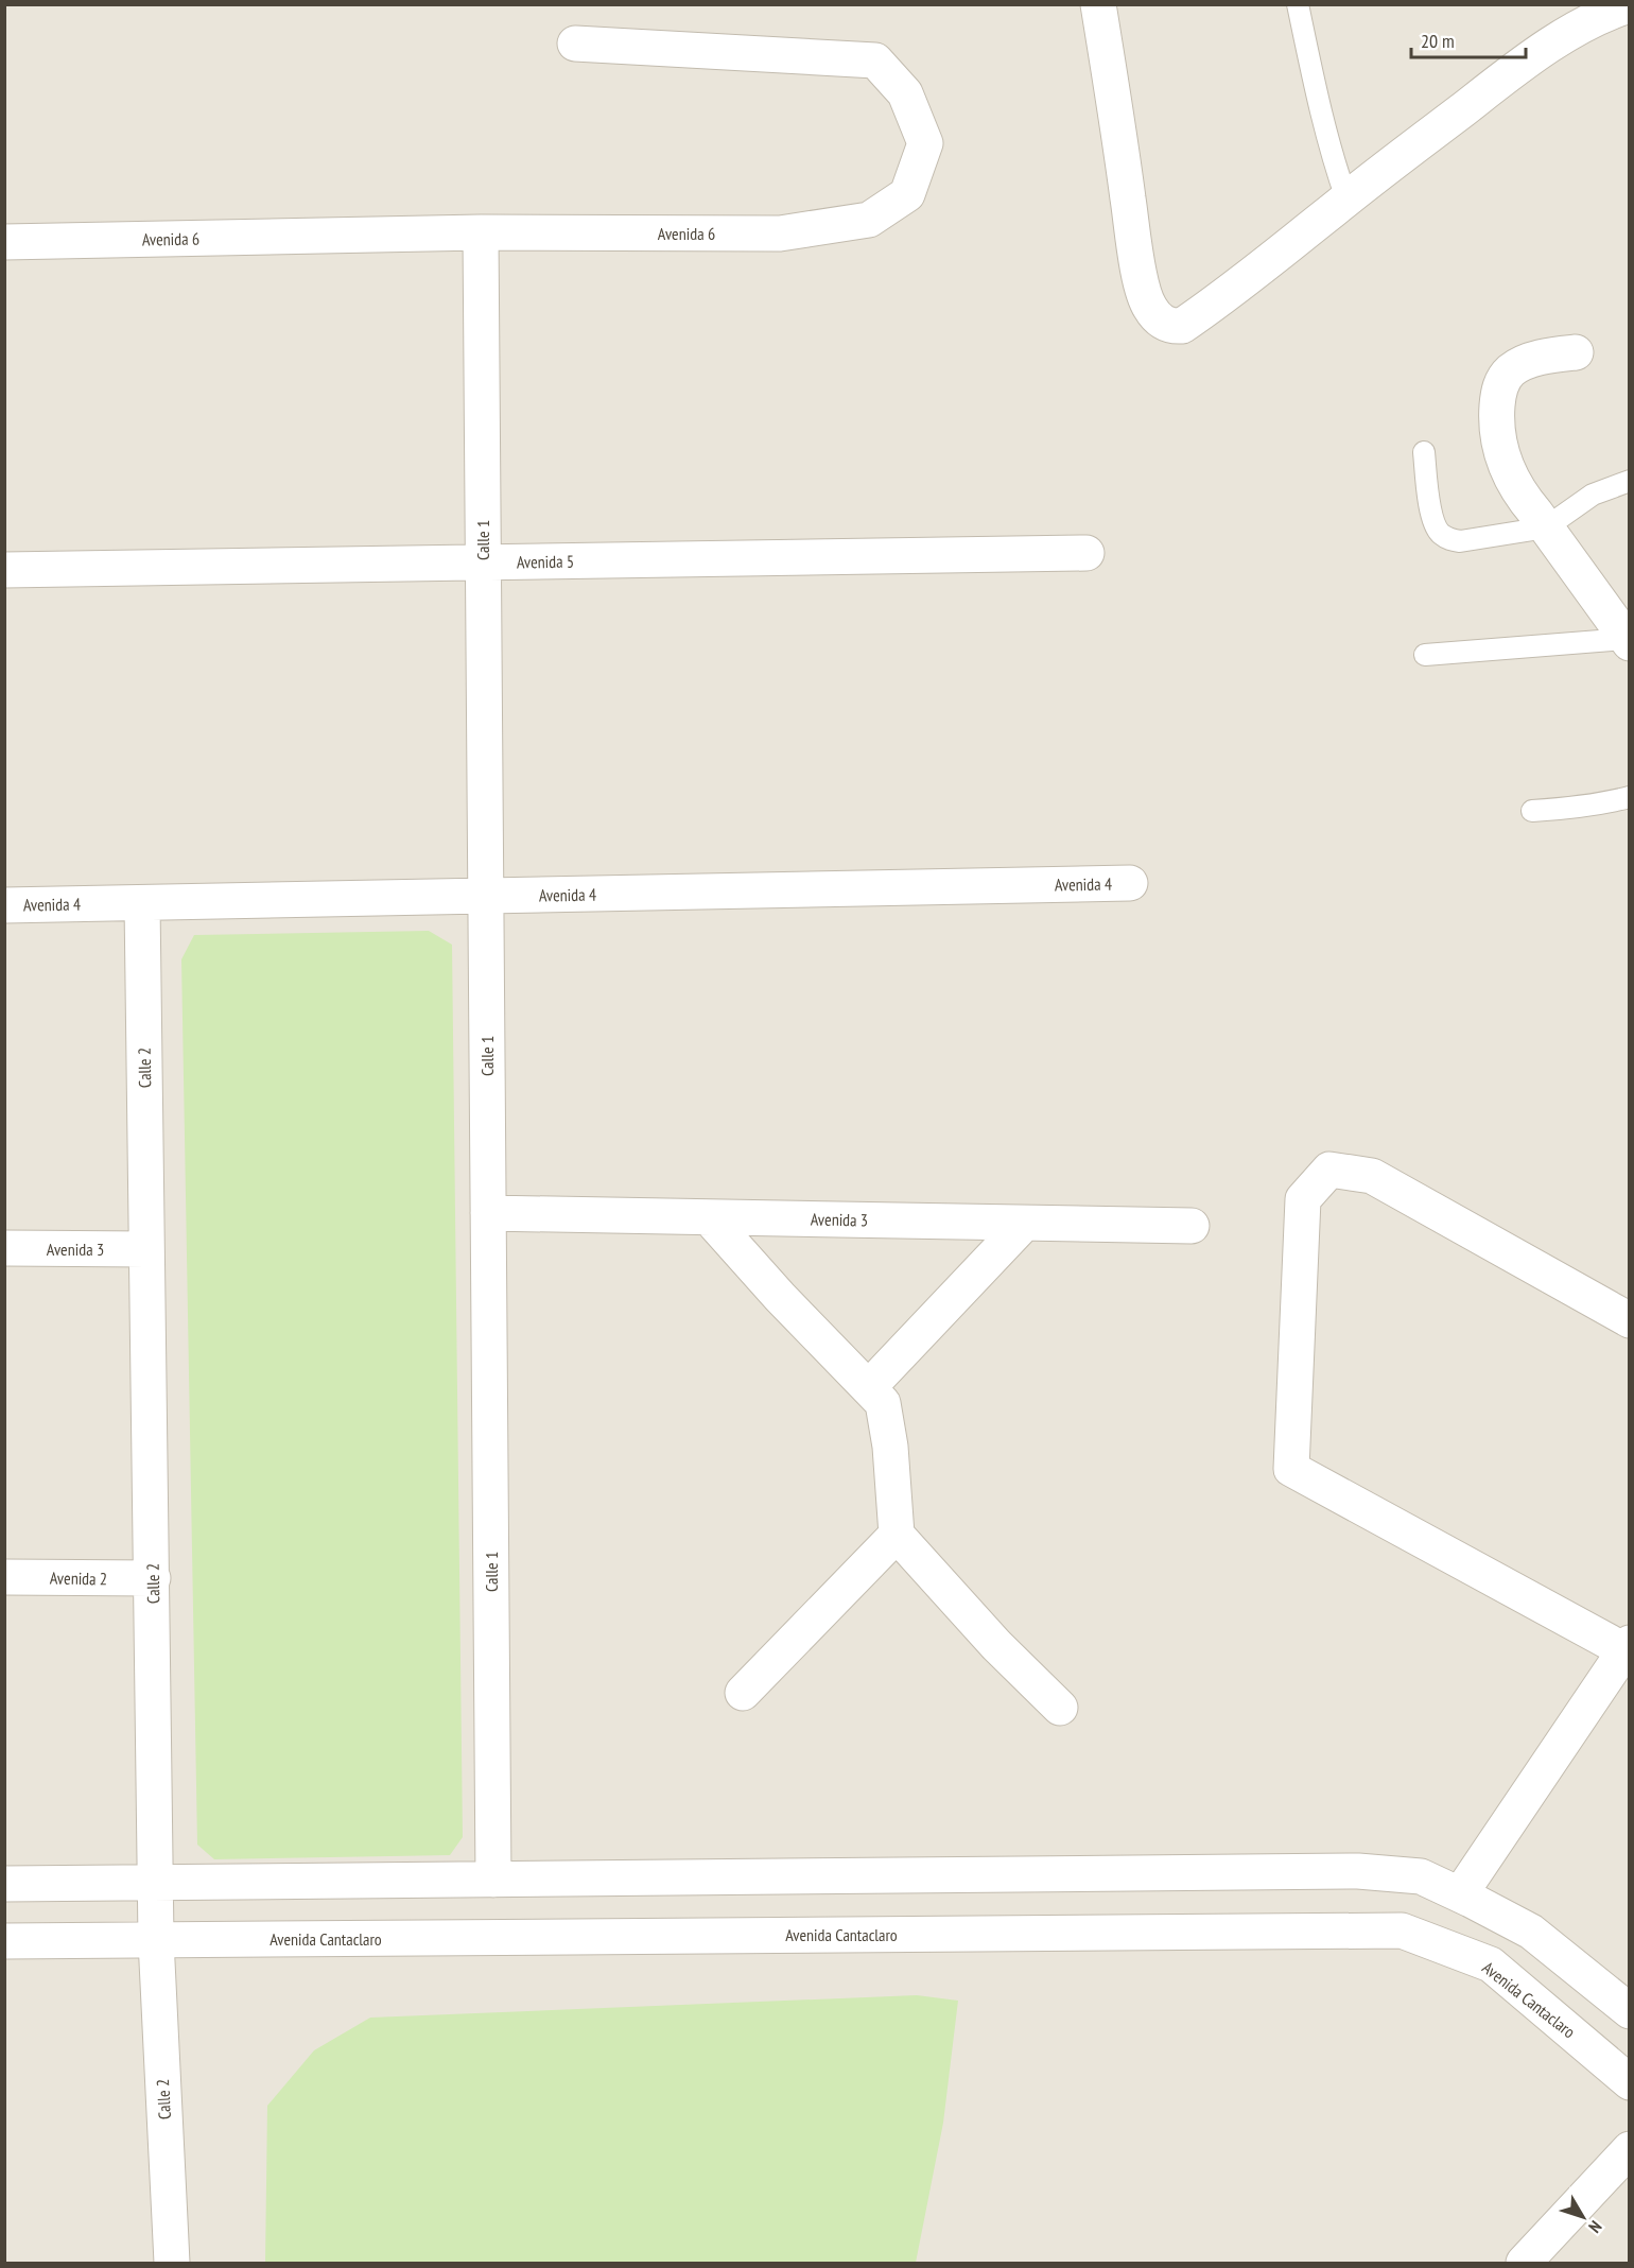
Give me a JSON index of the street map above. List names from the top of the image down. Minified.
{"streets":{"street":["Avenida 6","Calle 1","Avenida 5","Avenida 4","Calle 2","Avenida 3","Avenida 2","Avenida Cantaclaro"]},"crossings":[["Avenida 6","Calle 1"],["Calle 1","Avenida 5"],["Calle 1","Avenida 4"],["Calle 1","Avenida 3"],["Avenida 4","Calle 2"],["Calle 2","Avenida 3"],["Calle 2","Avenida 2"],["Calle 2","Avenida Cantaclaro"]],"scale_bar":"20 m","north":"bottom right"}
